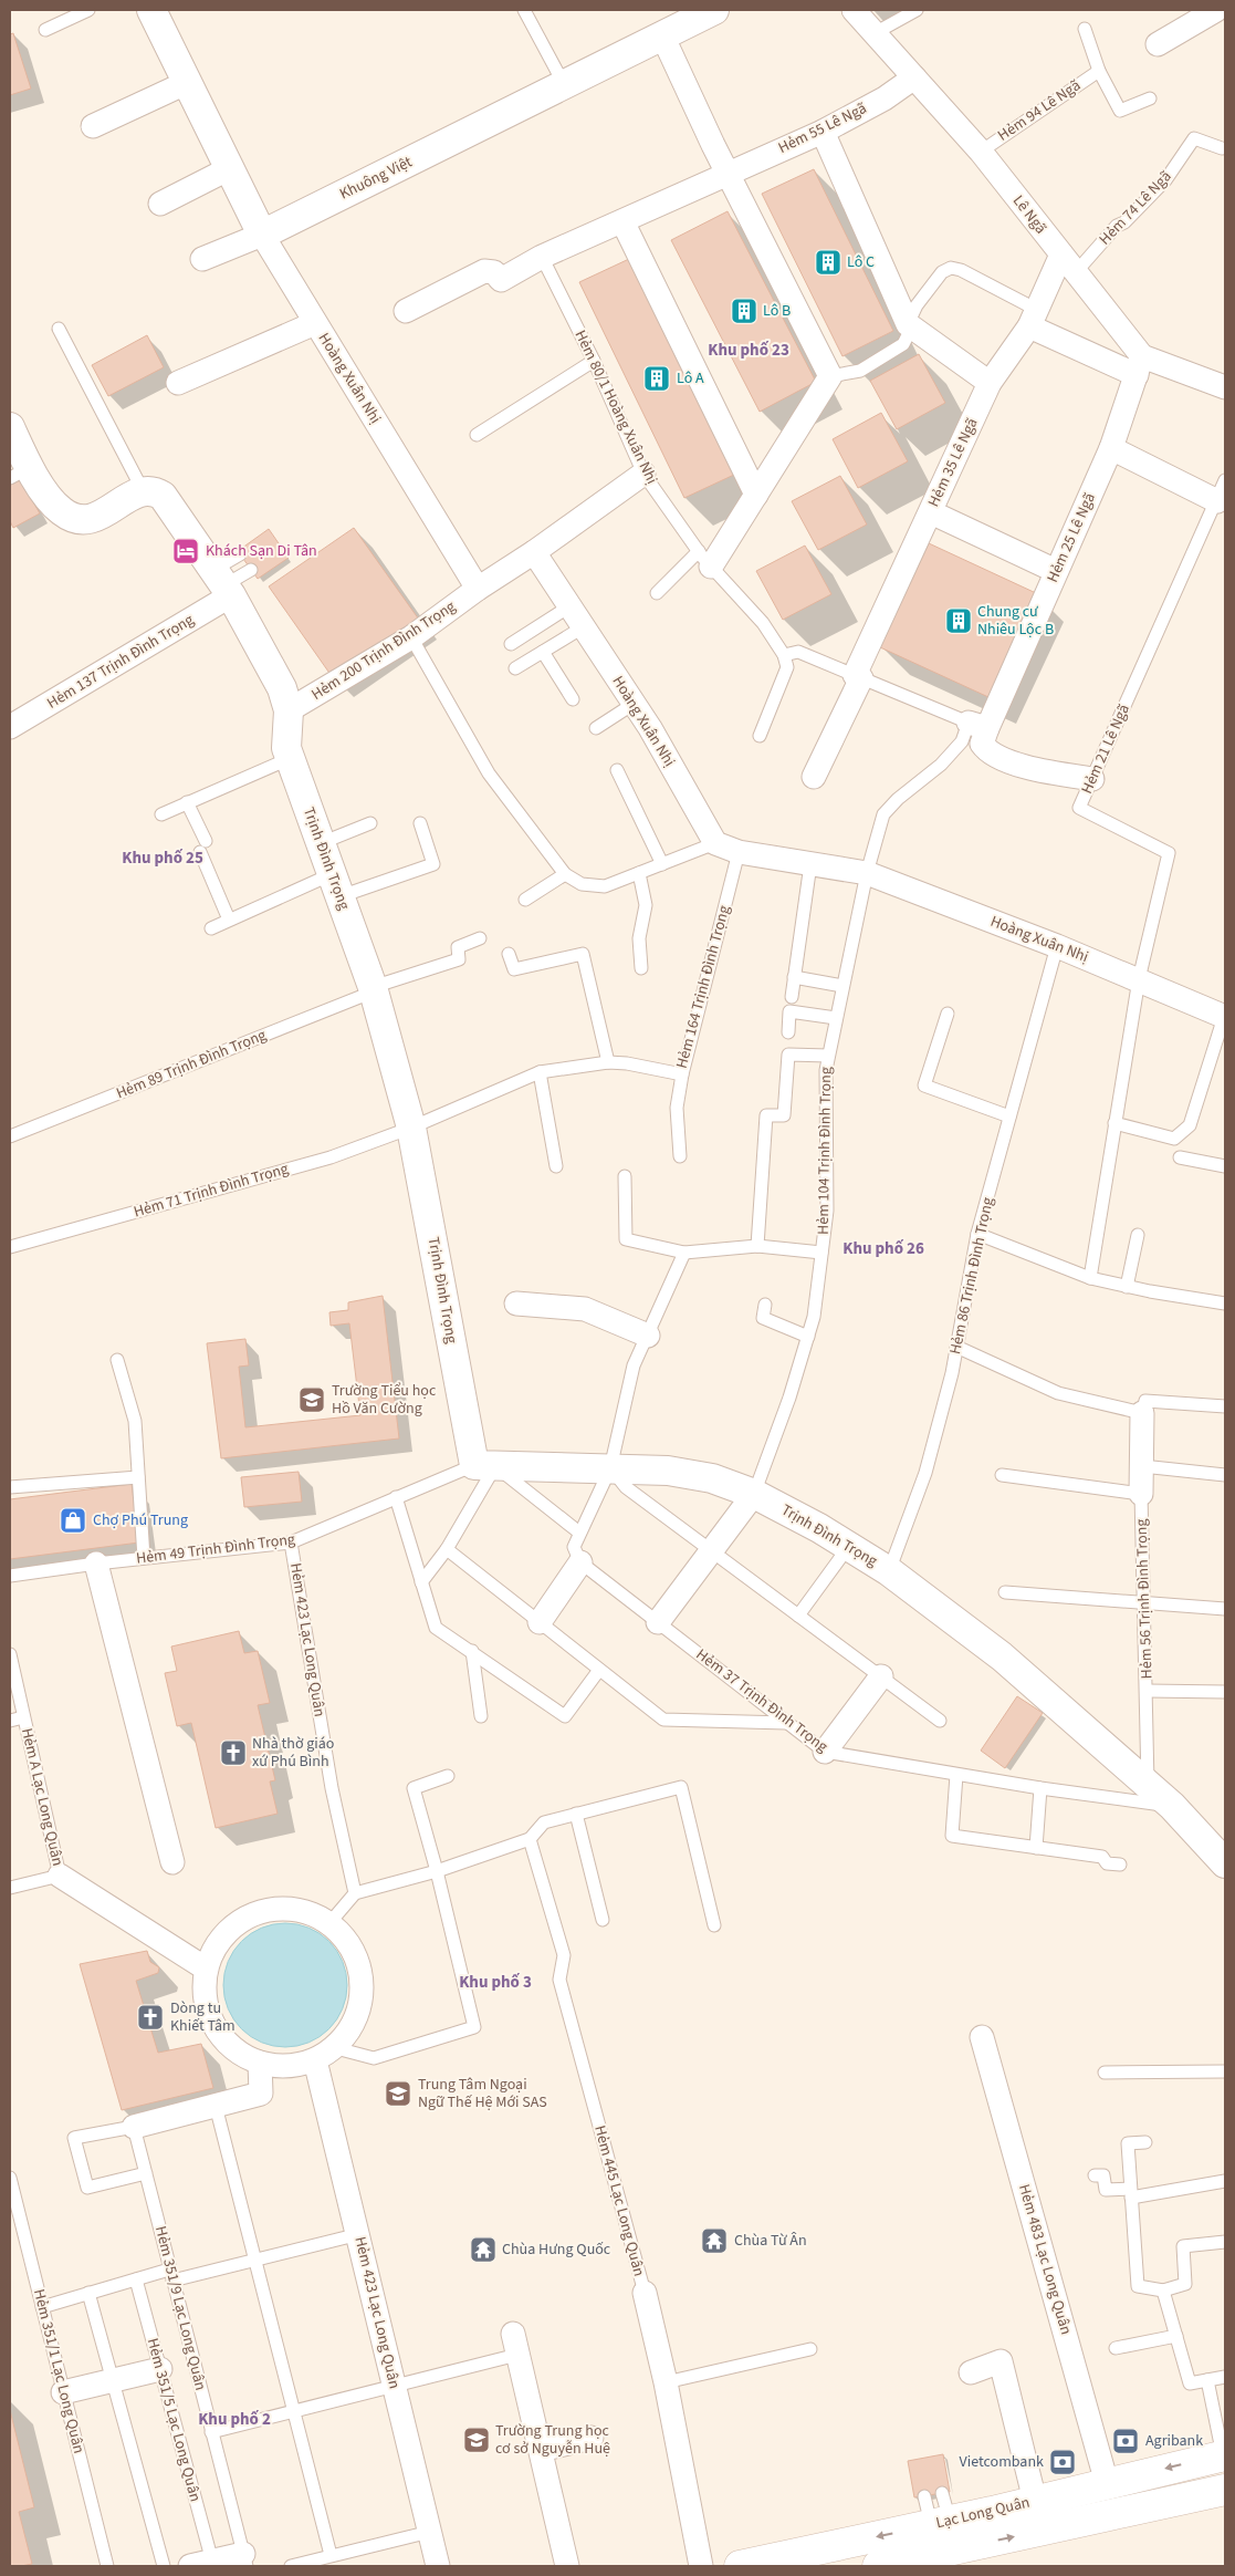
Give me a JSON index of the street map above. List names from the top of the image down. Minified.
{"streets":{"main road":["Lạc Long Quân"],"street":["Hẻm 55 Lê Ngã","Khuông Việt","Lê Ngã","Hoàng Xuân Nhị","Hẻm 35 Lê Ngã","Hẻm 25 Lê Ngã","Hẻm 200 Trịnh Đình Trọng","Hẻm 137 Trịnh Đình Trọng","Trịnh Đình Trọng","Hẻm 104 Trịnh Đình Trọng","Hẻm 56 Trịnh Đình Trọng","Hẻm 423 Lạc Long Quân","Hẻm 445 Lạc Long Quân","Hẻm 483 Lạc Long Quân"],"lane":["Hẻm 94 Lê Ngã","Hẻm 74 Lê Ngã","Hẻm 80/1 Hoàng Xuân Nhị","Hẻm 21 Lê Ngã","Hẻm 164 Trịnh Đình Trọng","Hẻm 89 Trịnh Đình Trọng","Hẻm 71 Trịnh Đình Trọng","Hẻm 86 Trịnh Đình Trọng","Hẻm 49 Trịnh Đình Trọng","Hẻm 37 Trịnh Đình Trọng","Hẻm A Lạc Long Quân","Hẻm 351/9 Lạc Long Quân","Hẻm 351/1 Lạc Long Quân","Hẻm 351/5 Lạc Long Quân"]},"crossings":[["Hẻm 94 Lê Ngã","Lê Ngã"],["Hẻm 55 Lê Ngã","Lê Ngã"],["Hẻm 55 Lê Ngã","Hẻm 80/1 Hoàng Xuân Nhị"],["Khuông Việt","Hoàng Xuân Nhị"],["Hẻm 74 Lê Ngã","Lê Ngã"],["Hẻm 74 Lê Ngã","Hẻm 35 Lê Ngã"],["Lê Ngã","Hẻm 35 Lê Ngã"],["Lê Ngã","Hẻm 25 Lê Ngã"],["Hoàng Xuân Nhị","Hẻm 200 Trịnh Đình Trọng"],["Hoàng Xuân Nhị","Hẻm 21 Lê Ngã"],["Hoàng Xuân Nhị","Hẻm 164 Trịnh Đình Trọng"],["Hoàng Xuân Nhị","Hẻm 104 Trịnh Đình Trọng"],["Hoàng Xuân Nhị","Hẻm 86 Trịnh Đình Trọng"],["Hẻm 25 Lê Ngã","Hẻm 104 Trịnh Đình Trọng"],["Hẻm 200 Trịnh Đình Trọng","Trịnh Đình Trọng"],["Hẻm 137 Trịnh Đình Trọng","Trịnh Đình Trọng"],["Trịnh Đình Trọng","Hẻm 164 Trịnh Đình Trọng"],["Trịnh Đình Trọng","Hẻm 89 Trịnh Đình Trọng"],["Trịnh Đình Trọng","Hẻm 104 Trịnh Đình Trọng"],["Trịnh Đình Trọng","Hẻm 71 Trịnh Đình Trọng"],["Trịnh Đình Trọng","Hẻm 86 Trịnh Đình Trọng"],["Trịnh Đình Trọng","Hẻm 49 Trịnh Đình Trọng"],["Trịnh Đình Trọng","Hẻm 56 Trịnh Đình Trọng"],["Trịnh Đình Trọng","Hẻm 37 Trịnh Đình Trọng"],["Hẻm 164 Trịnh Đình Trọng","Hẻm 71 Trịnh Đình Trọng"],["Hẻm 104 Trịnh Đình Trọng","Hẻm 37 Trịnh Đình Trọng"],["Hẻm 49 Trịnh Đình Trọng","Hẻm 423 Lạc Long Quân"],["Hẻm 483 Lạc Long Quân","Lạc Long Quân"]],"districts":["Khu phố 23","Khu phố 25","Khu phố 26","Khu phố 3","Khu phố 2"],"places":{"building":["Lô C","Lô B","Lô A","Chung cư Nhiêu Lộc B"],"hotel":["Khách Sạn Di Tân"],"school or university":["Trường Tiểu học Hồ Văn Cường","Trung Tâm Ngoại Ngữ Thế Hệ Mới SAS","Trường Trung học cơ sở Nguyễn Huệ"],"shop":["Chợ Phú Trung"],"church":["Nhà thờ giáo xứ Phú Bình","Dòng tu Khiết Tâm"],"temple":["Chùa Từ Ân","Chùa Hưng Quốc"],"bank":["Agribank","Vietcombank"]}}
